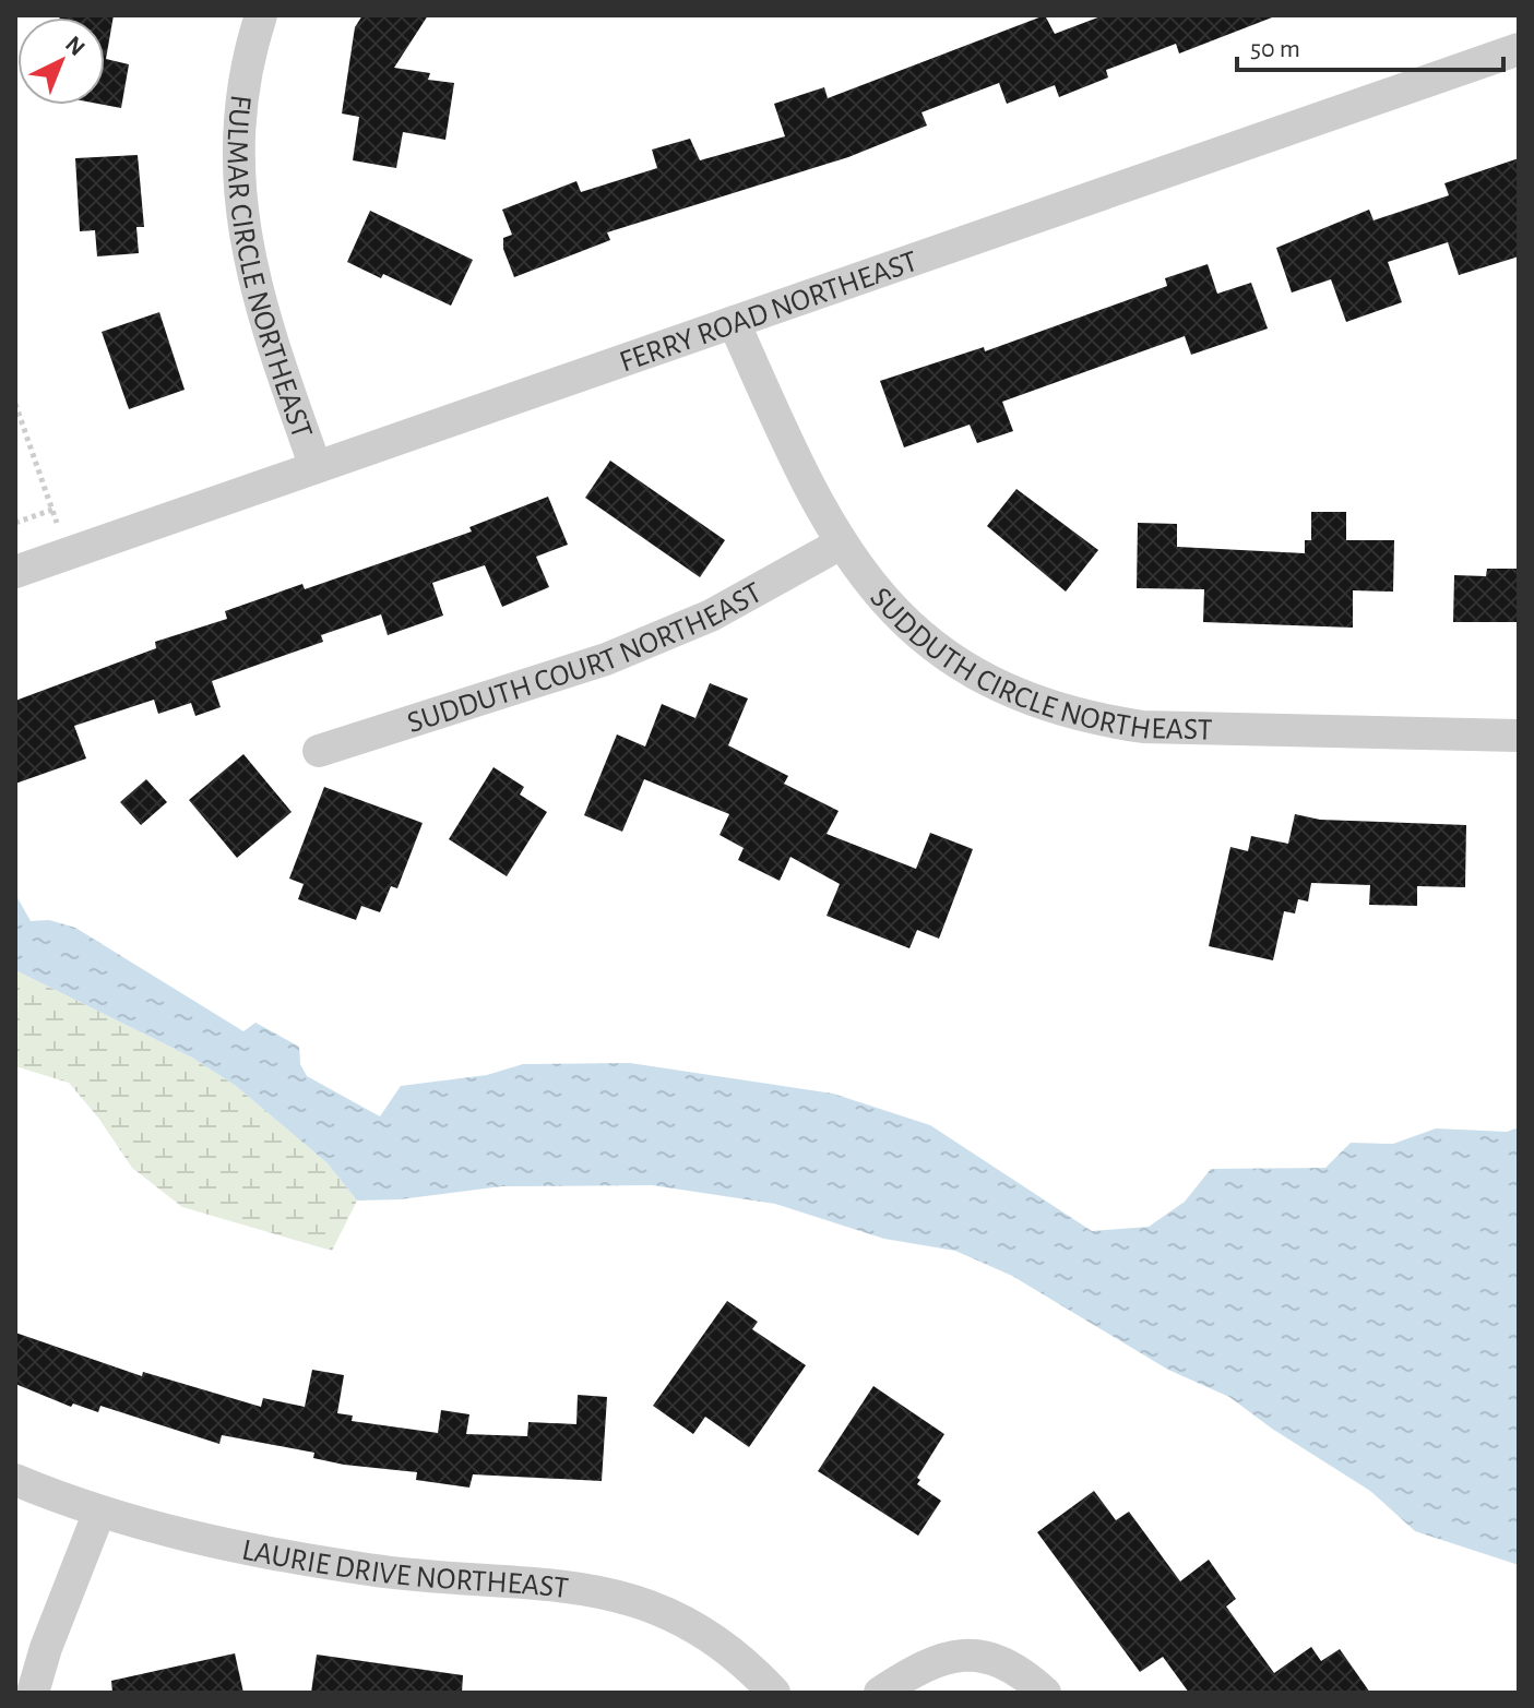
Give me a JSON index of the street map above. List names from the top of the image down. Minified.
{"streets":{"street":["FULMAR CIRCLE NORTHEAST","FERRY ROAD NORTHEAST","SUDDUTH CIRCLE NORTHEAST","SUDDUTH COURT NORTHEAST","LAURIE DRIVE NORTHEAST"]},"crossings":[["FULMAR CIRCLE NORTHEAST","FERRY ROAD NORTHEAST"],["FERRY ROAD NORTHEAST","SUDDUTH CIRCLE NORTHEAST"],["SUDDUTH CIRCLE NORTHEAST","SUDDUTH COURT NORTHEAST"]],"scale_bar":"50 m","north":"top right"}
